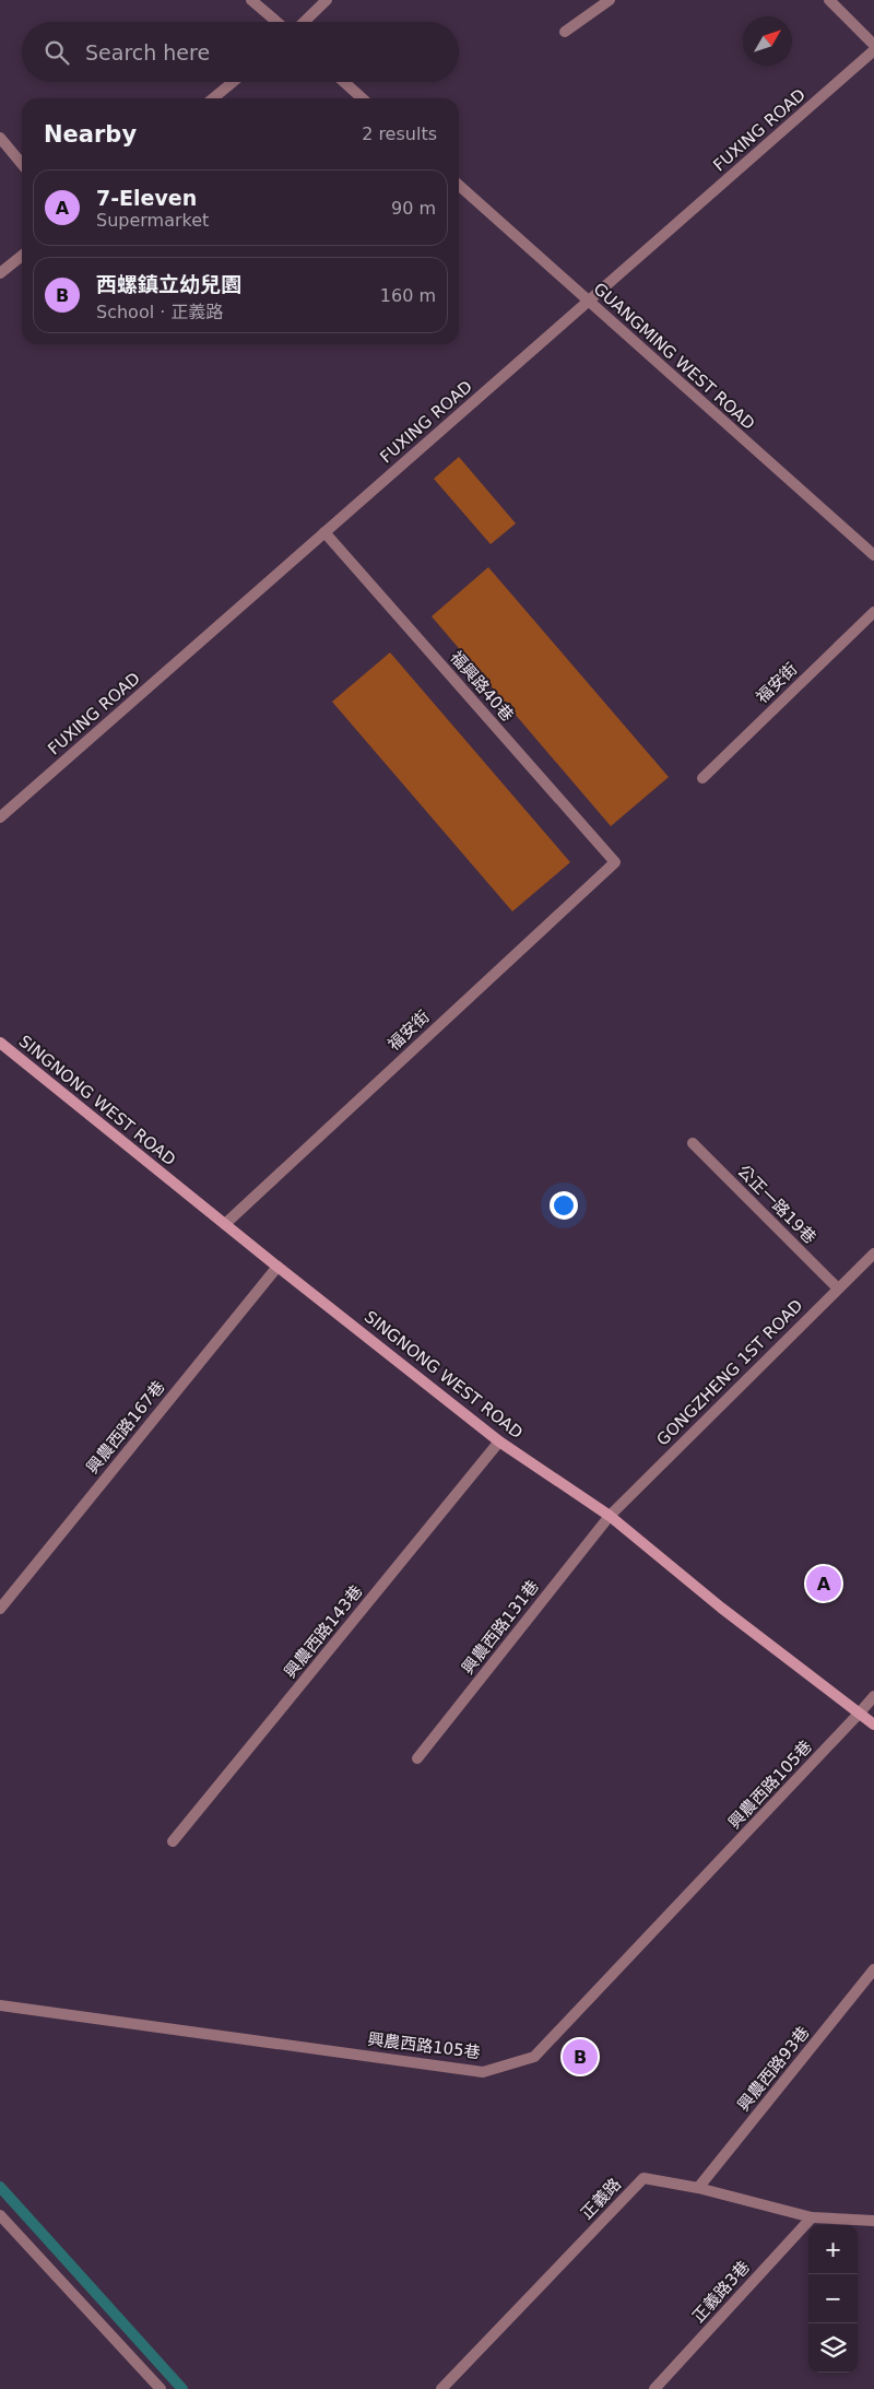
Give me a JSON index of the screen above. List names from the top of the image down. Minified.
{"streets":{"main road":["SINGNONG WEST ROAD"],"street":["FUXING ROAD","GUANGMING WEST ROAD","福安街","福興路40巷","公正一路19巷","GONGZHENG 1ST ROAD","興農西路167巷","興農西路131巷","興農西路143巷","興農西路105巷","興農西路93巷","正義路","正義路3巷"]},"crossings":[["FUXING ROAD","GUANGMING WEST ROAD"],["FUXING ROAD","福興路40巷"],["福安街","福興路40巷"],["福安街","SINGNONG WEST ROAD"],["SINGNONG WEST ROAD","GONGZHENG 1ST ROAD"],["SINGNONG WEST ROAD","興農西路167巷"],["SINGNONG WEST ROAD","興農西路131巷"],["SINGNONG WEST ROAD","興農西路143巷"],["SINGNONG WEST ROAD","興農西路105巷"],["公正一路19巷","GONGZHENG 1ST ROAD"],["GONGZHENG 1ST ROAD","興農西路131巷"],["興農西路93巷","正義路"],["正義路","正義路3巷"]],"north":"top right","page":{"search":"Search here","heading":["Nearby","2 results"],"list":[{"mark":"A","name":"7-Eleven","note":"Supermarket","value":"90 m"},{"mark":"B","name":"西螺鎮立幼兒園","note":"School · 正義路","value":"160 m"}],"pins":["A","B"],"map_buttons":["+","−"]}}
